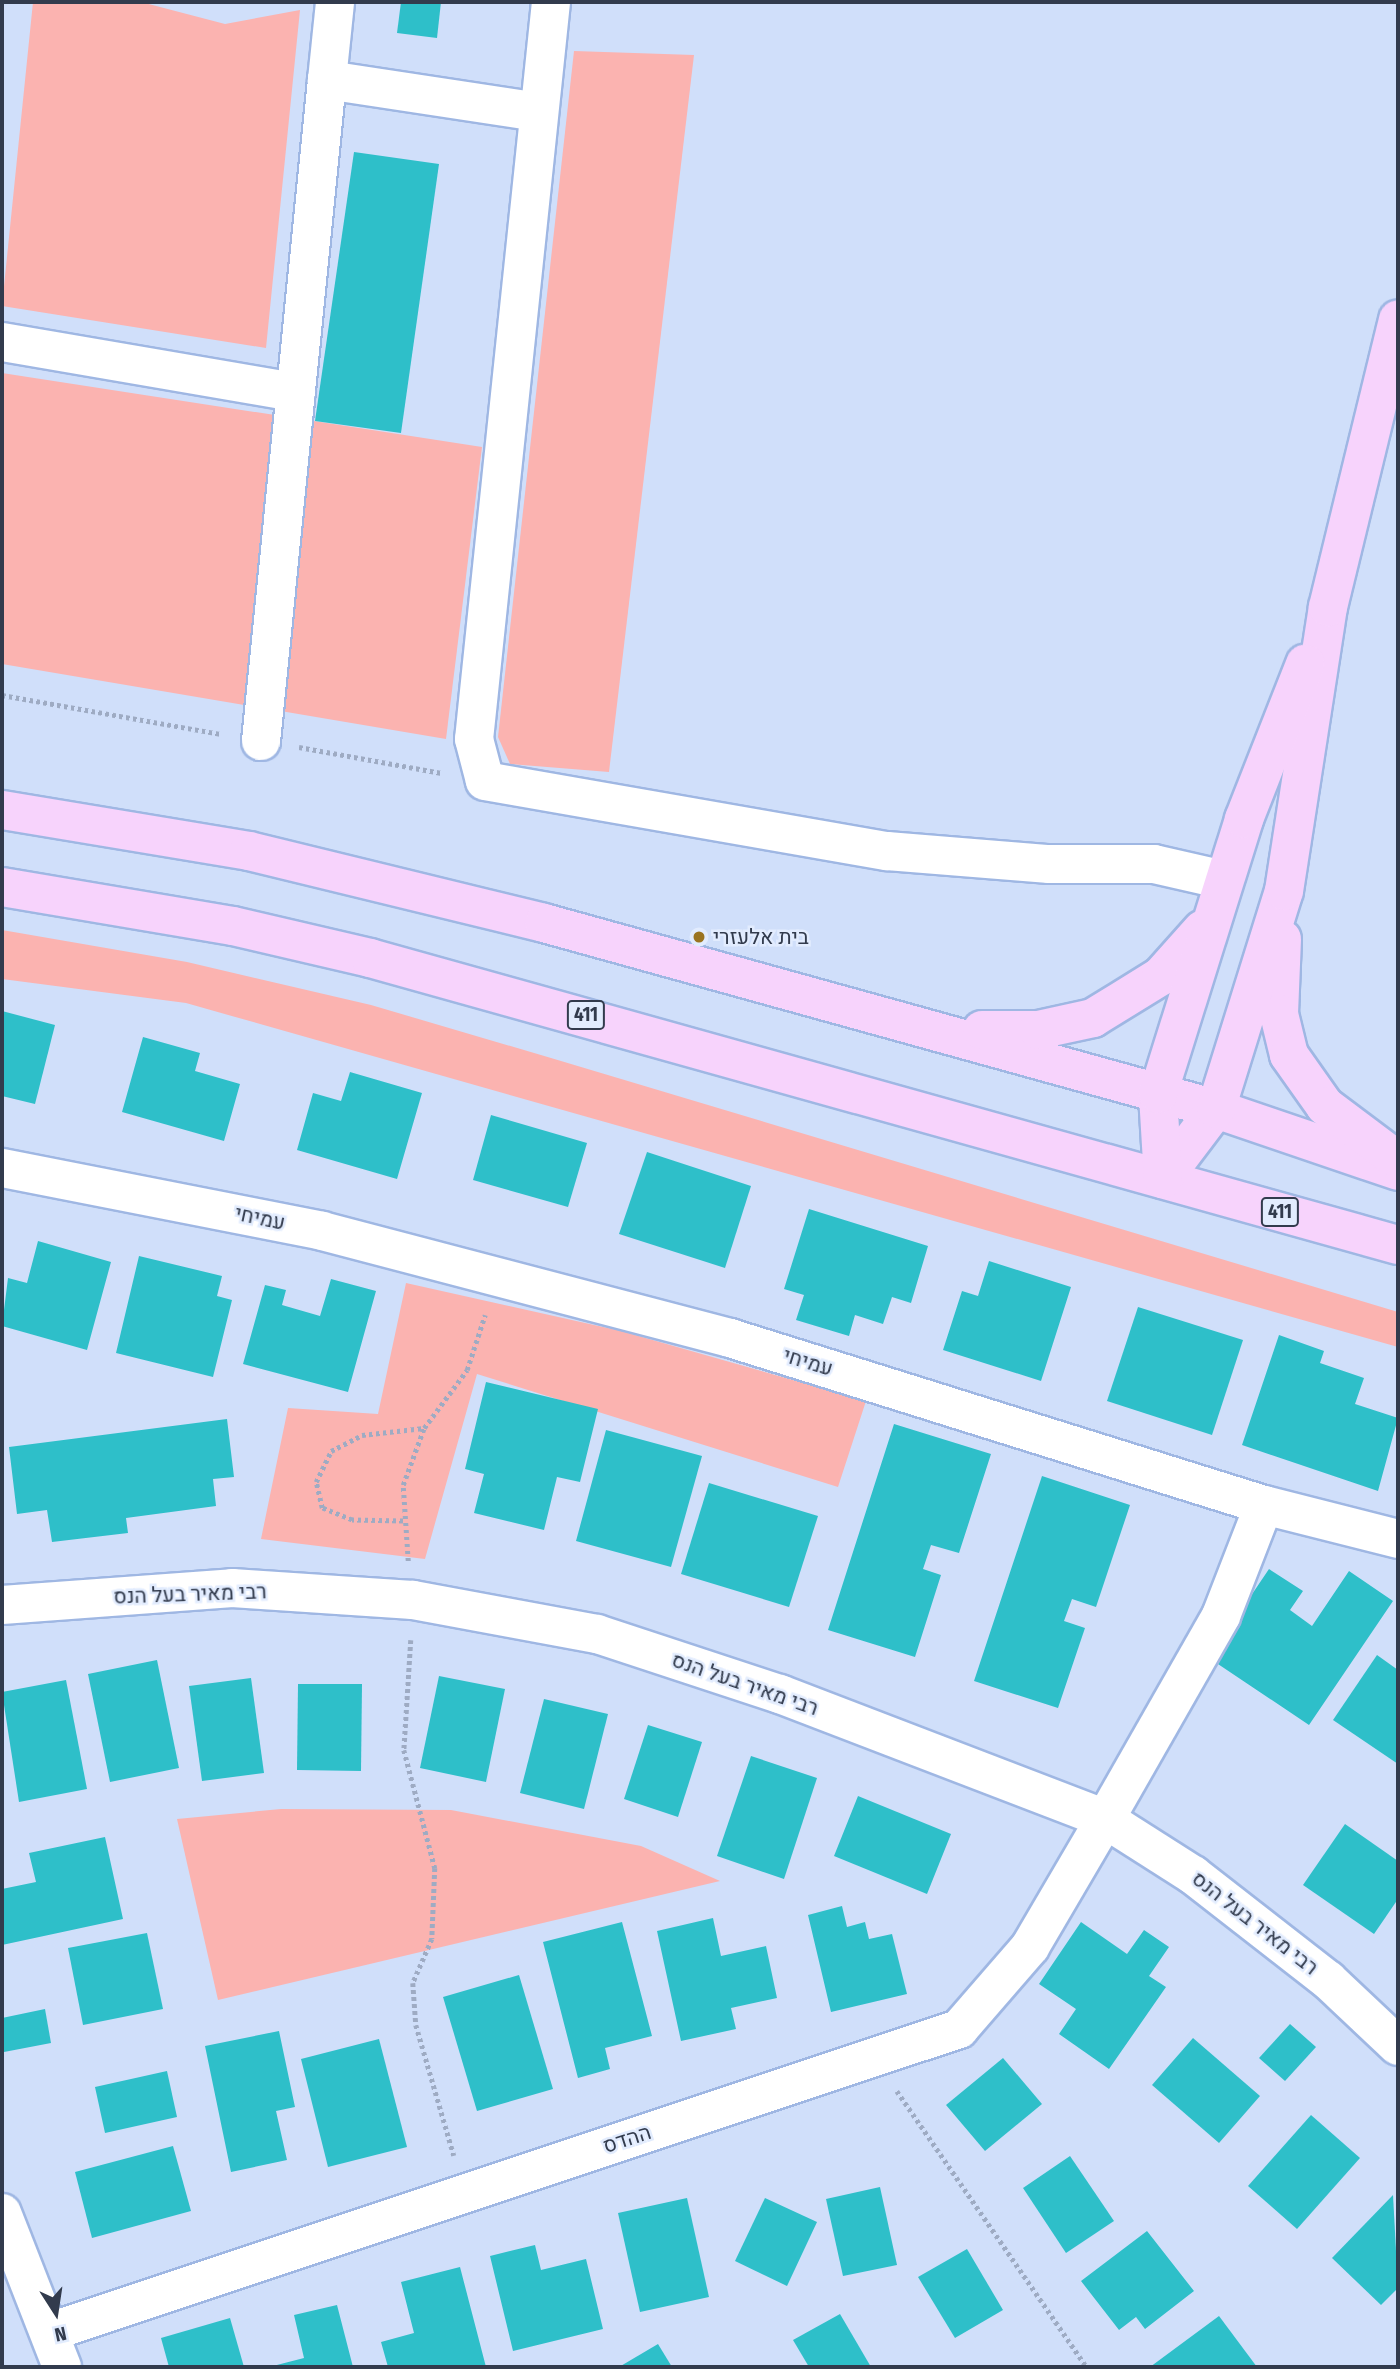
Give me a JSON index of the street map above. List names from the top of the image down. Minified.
{"streets":{"main road":["411"],"street":["עמיחי","רבי מאיר בעל הנס","ההדס"]},"crossings":[["רבי מאיר בעל הנס","ההדס"]],"places":["בית אלעזרי"],"north":"bottom"}
